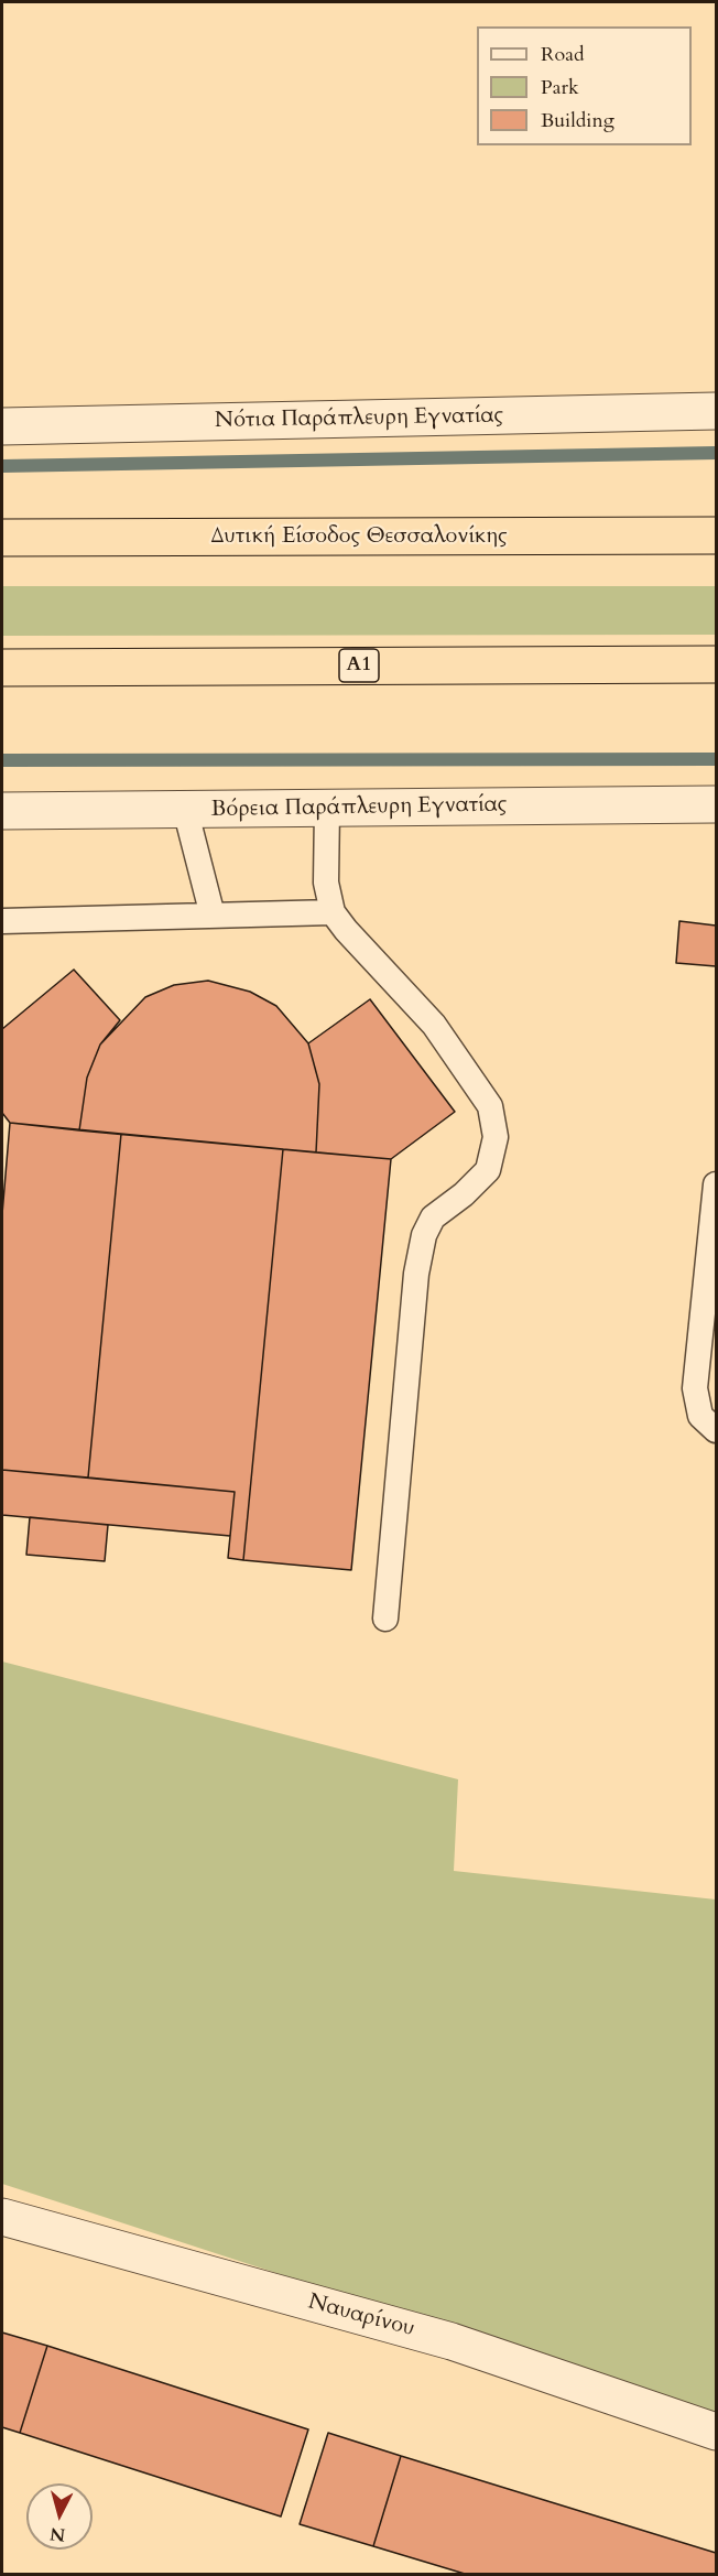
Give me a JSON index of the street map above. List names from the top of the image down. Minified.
{"streets":{"highway":["Δυτική Είσοδος Θεσσαλονίκης","Α1"],"street":["Νότια Παράπλευρη Εγνατίας","Βόρεια Παράπλευρη Εγνατίας","Ναυαρίνου"]},"legend":["Road","Park","Building"],"north":"bottom"}
